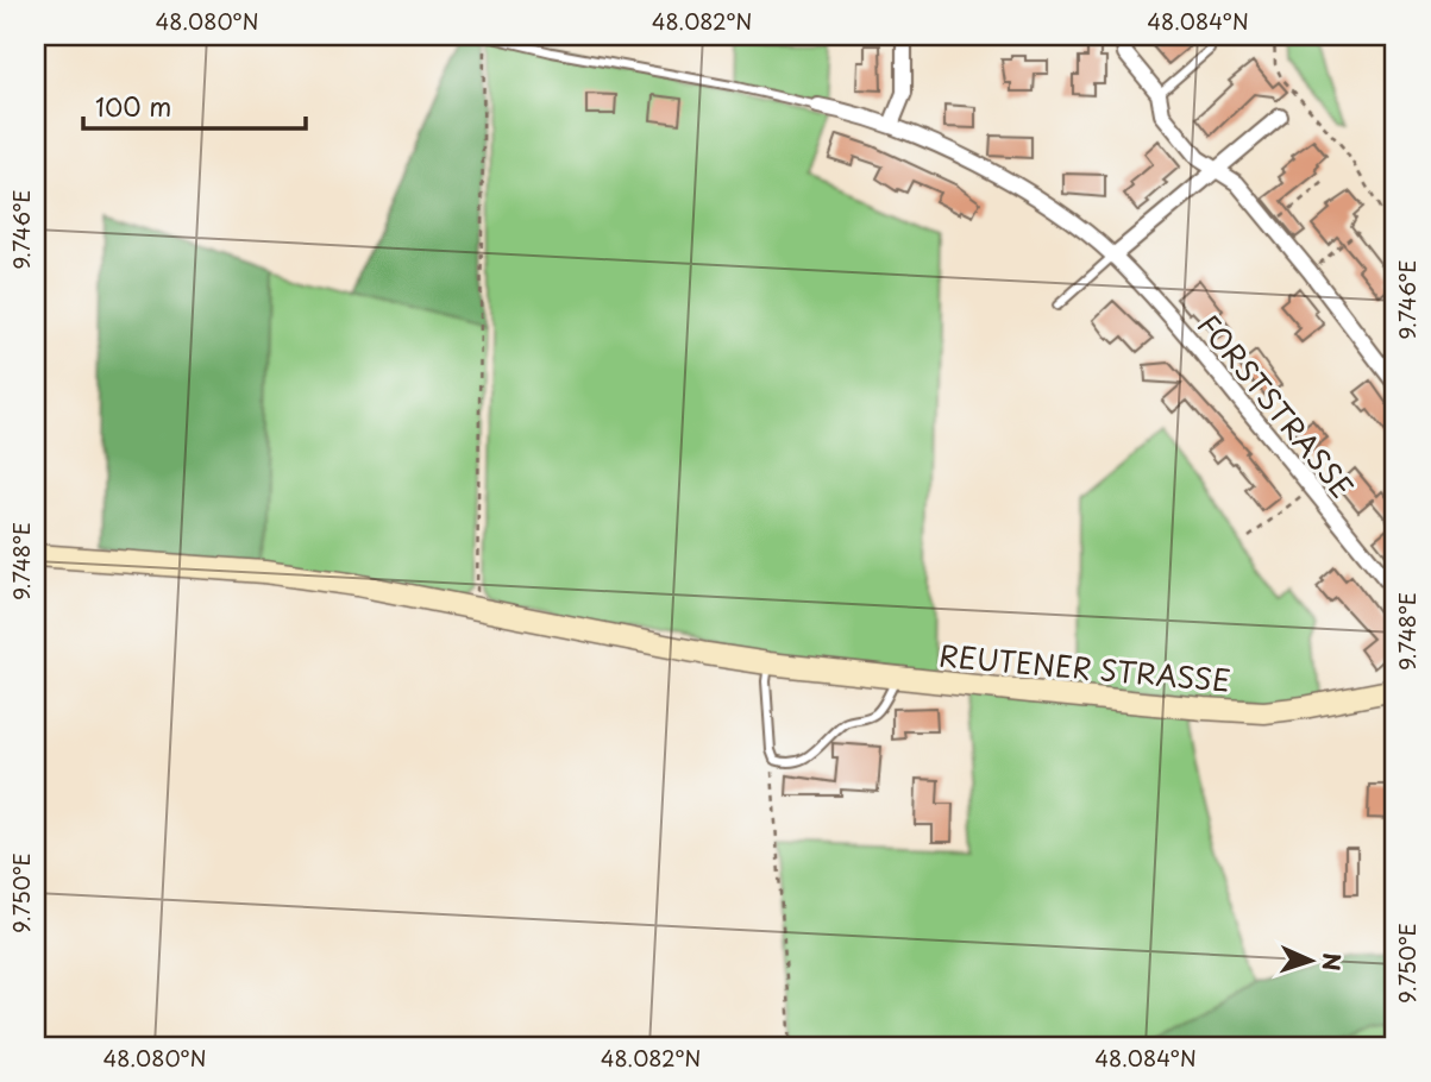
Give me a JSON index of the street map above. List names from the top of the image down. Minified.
{"streets":{"street":["FORSTSTRASSE","REUTENER STRASSE"]},"scale_bar":"100 m","north":"right","coordinates":["48.080°N","48.082°N","48.084°N","9.746°E","9.748°E","9.750°E"]}
